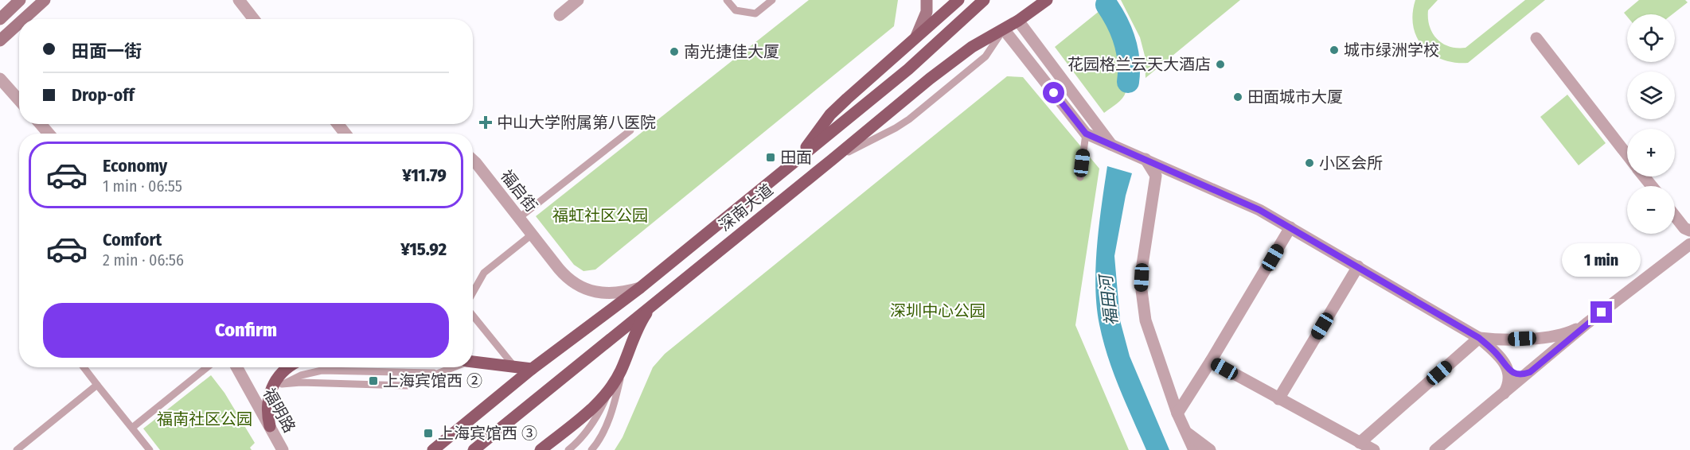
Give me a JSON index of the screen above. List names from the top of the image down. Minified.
{"streets":{"main road":["深南大道"],"street":["福启街","福明路"]},"crossings":[["福启街","深南大道"]],"water":["福田河"],"parks":["福虹社区公园","深圳中心公园","福南社区公园"],"places":{"other":["城市绿洲学校","南光捷佳大厦","花园格兰云天大酒店","田面城市大厦","小区会所"],"health":["中山大学附属第八医院"],"transit":["田面","上海宾馆西 ②","上海宾馆西 ③"]},"page":{"map_buttons":["+","−"],"banner":["田面一街","Drop-off"],"list":[{"name":"Economy","note":"1 min · 06:55","value":"¥11.79"},{"name":"Comfort","note":"2 min · 06:56","value":"¥15.92"}],"bubble":"1 min","buttons":"Confirm"}}
